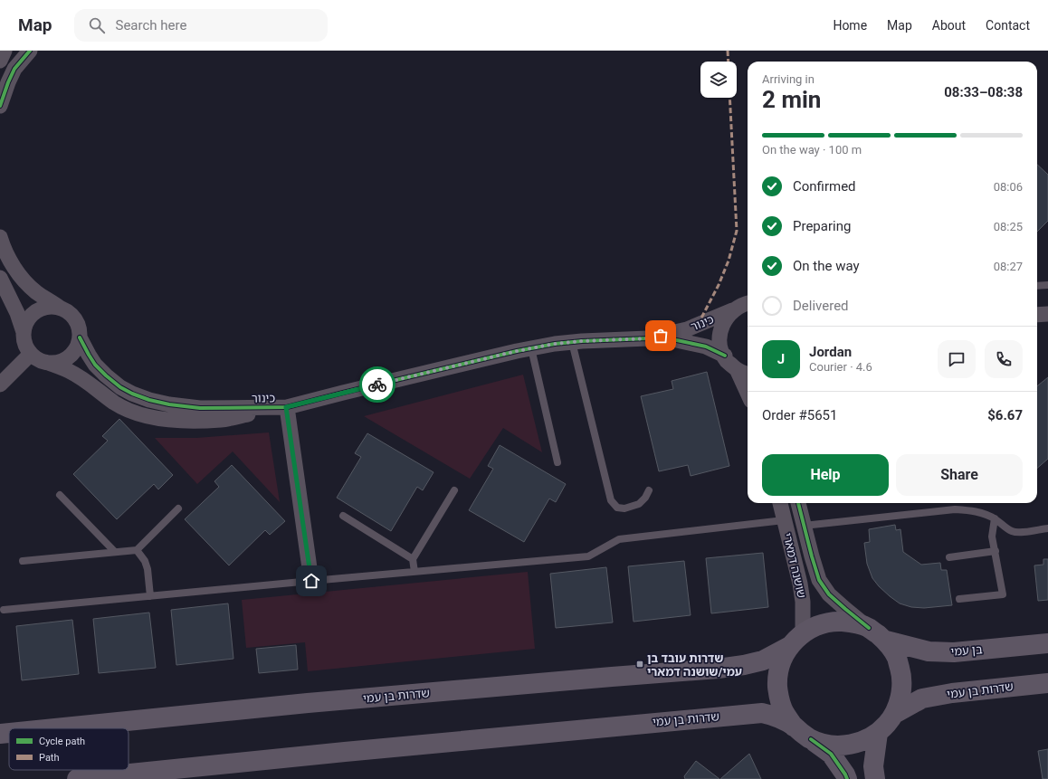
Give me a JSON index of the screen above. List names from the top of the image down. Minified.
{"streets":{"main road":["בן עמי","שדרות בן עמי"],"street":["כינור","שושנה דמארי"]},"crossings":[["שושנה דמארי","בן עמי"],["שושנה דמארי","שדרות בן עמי"],["בן עמי","שדרות בן עמי"]],"places":{"transit":["שדרות עובד בן עמי/שושנה דמארי"]},"legend":["Cycle path","Path"],"page":{"header":"Map","search":"Search here","nav":["Home","Map","About","Contact"],"heading":["2 min","Arriving in","08:33–08:38"],"panel":["Jordan","Courier · 4.6","Order #5651","$6.67"],"bar":"On the way · 100 m","list":[["Confirmed","08:06"],["Preparing","08:25"],["On the way","08:27"],"Delivered"],"round":"J","buttons":["Help","Share"]}}
